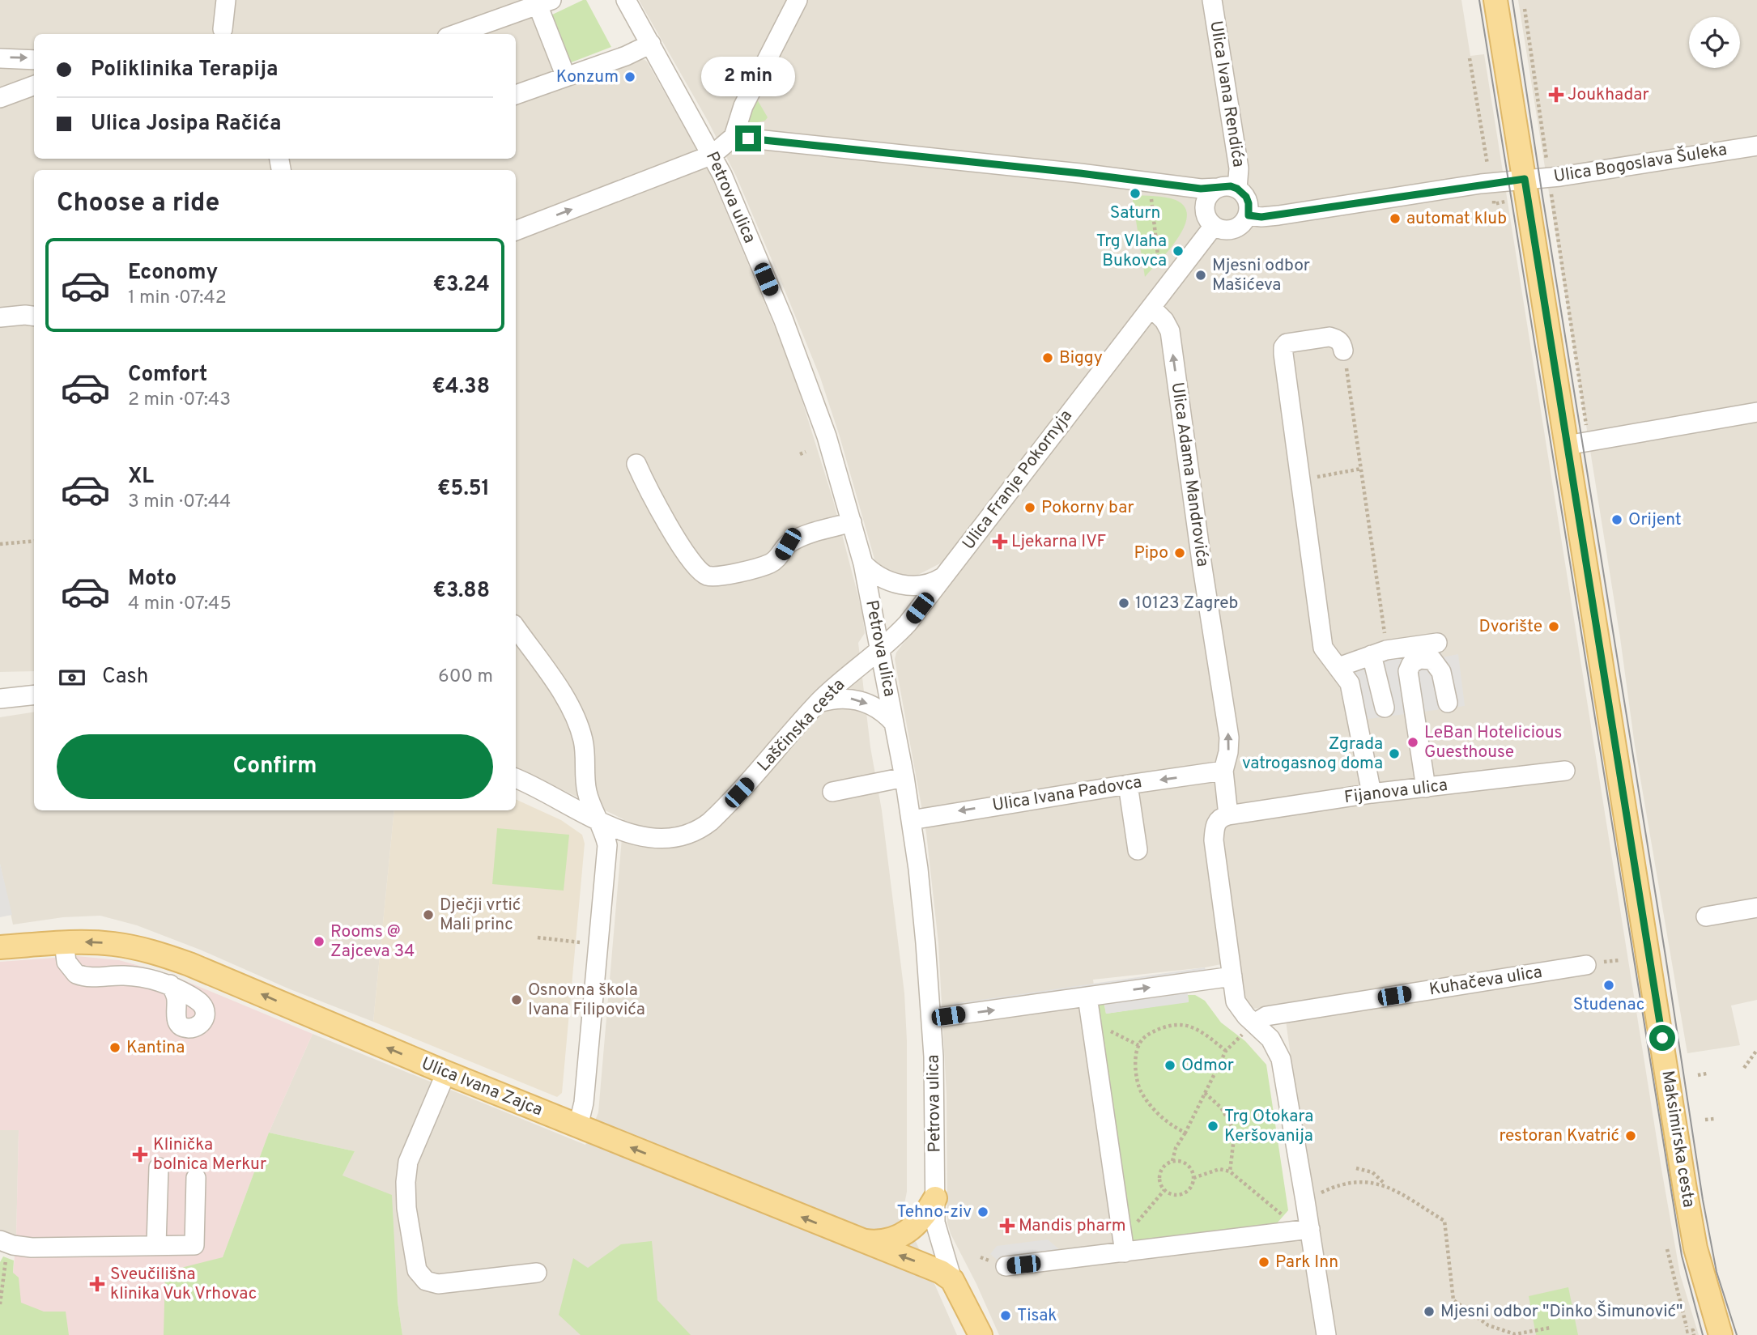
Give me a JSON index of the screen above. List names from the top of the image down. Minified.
{"streets":{"main road":["Petrova ulica","Ulica Ivana Zajca","Maksimirska cesta"],"street":["Ulica Ivana Rendića","Ulica Bogoslava Šuleka","Ulica Adama Mandrovića","Ulica Franje Pokornyja","Laščinska cesta","Fijanova ulica","Ulica Ivana Padovca","Kuhačeva ulica"]},"crossings":[["Ulica Ivana Rendića","Ulica Bogoslava Šuleka"],["Ulica Bogoslava Šuleka","Maksimirska cesta"],["Petrova ulica","Ulica Franje Pokornyja"],["Petrova ulica","Laščinska cesta"],["Petrova ulica","Ulica Ivana Padovca"],["Petrova ulica","Ulica Ivana Zajca"],["Ulica Adama Mandrovića","Ulica Franje Pokornyja"],["Ulica Adama Mandrovića","Fijanova ulica"],["Ulica Adama Mandrovića","Ulica Ivana Padovca"],["Ulica Franje Pokornyja","Laščinska cesta"]],"one_way":["Ulica Ivana Padovca","Ulica Ivana Zajca"],"places":{"other":["Konzum","Saturn","automat klub","Trg Vlaha Bukovca","Mjesni odbor Mašićeva","Biggy","Pokorny bar","Orijent","Pipo","10123 Zagreb","Dvorište","LeBan Hotelicious Guesthouse","Zgrada vatrogasnog doma","Dječji vrtić Mali princ","Rooms @ Zajceva 34","Studenac","Osnovna škola Ivana Filipovića","Kantina","Odmor","Trg Otokara Keršovanija","restoran Kvatrić","Tehno-ziv","Park Inn","Mjesni odbor \"Dinko Šimunović\"","Tisak"],"health":["Joukhadar","Ljekarna IVF","Klinička bolnica Merkur","Mandis pharm","Sveučilišna klinika Vuk Vrhovac"]},"page":{"banner":["Poliklinika Terapija","Ulica Josipa Račića"],"bubble":"2 min","heading":"Choose a ride","list":[{"name":"Economy","note":"1 min · 07:42","value":"€3.24"},{"name":"Comfort","note":"2 min · 07:43","value":"€4.38"},{"name":"XL","note":"3 min · 07:44","value":"€5.51"},{"name":"Moto","note":"4 min · 07:45","value":"€3.88"}],"pay":["Cash","600 m"],"buttons":"Confirm"}}
